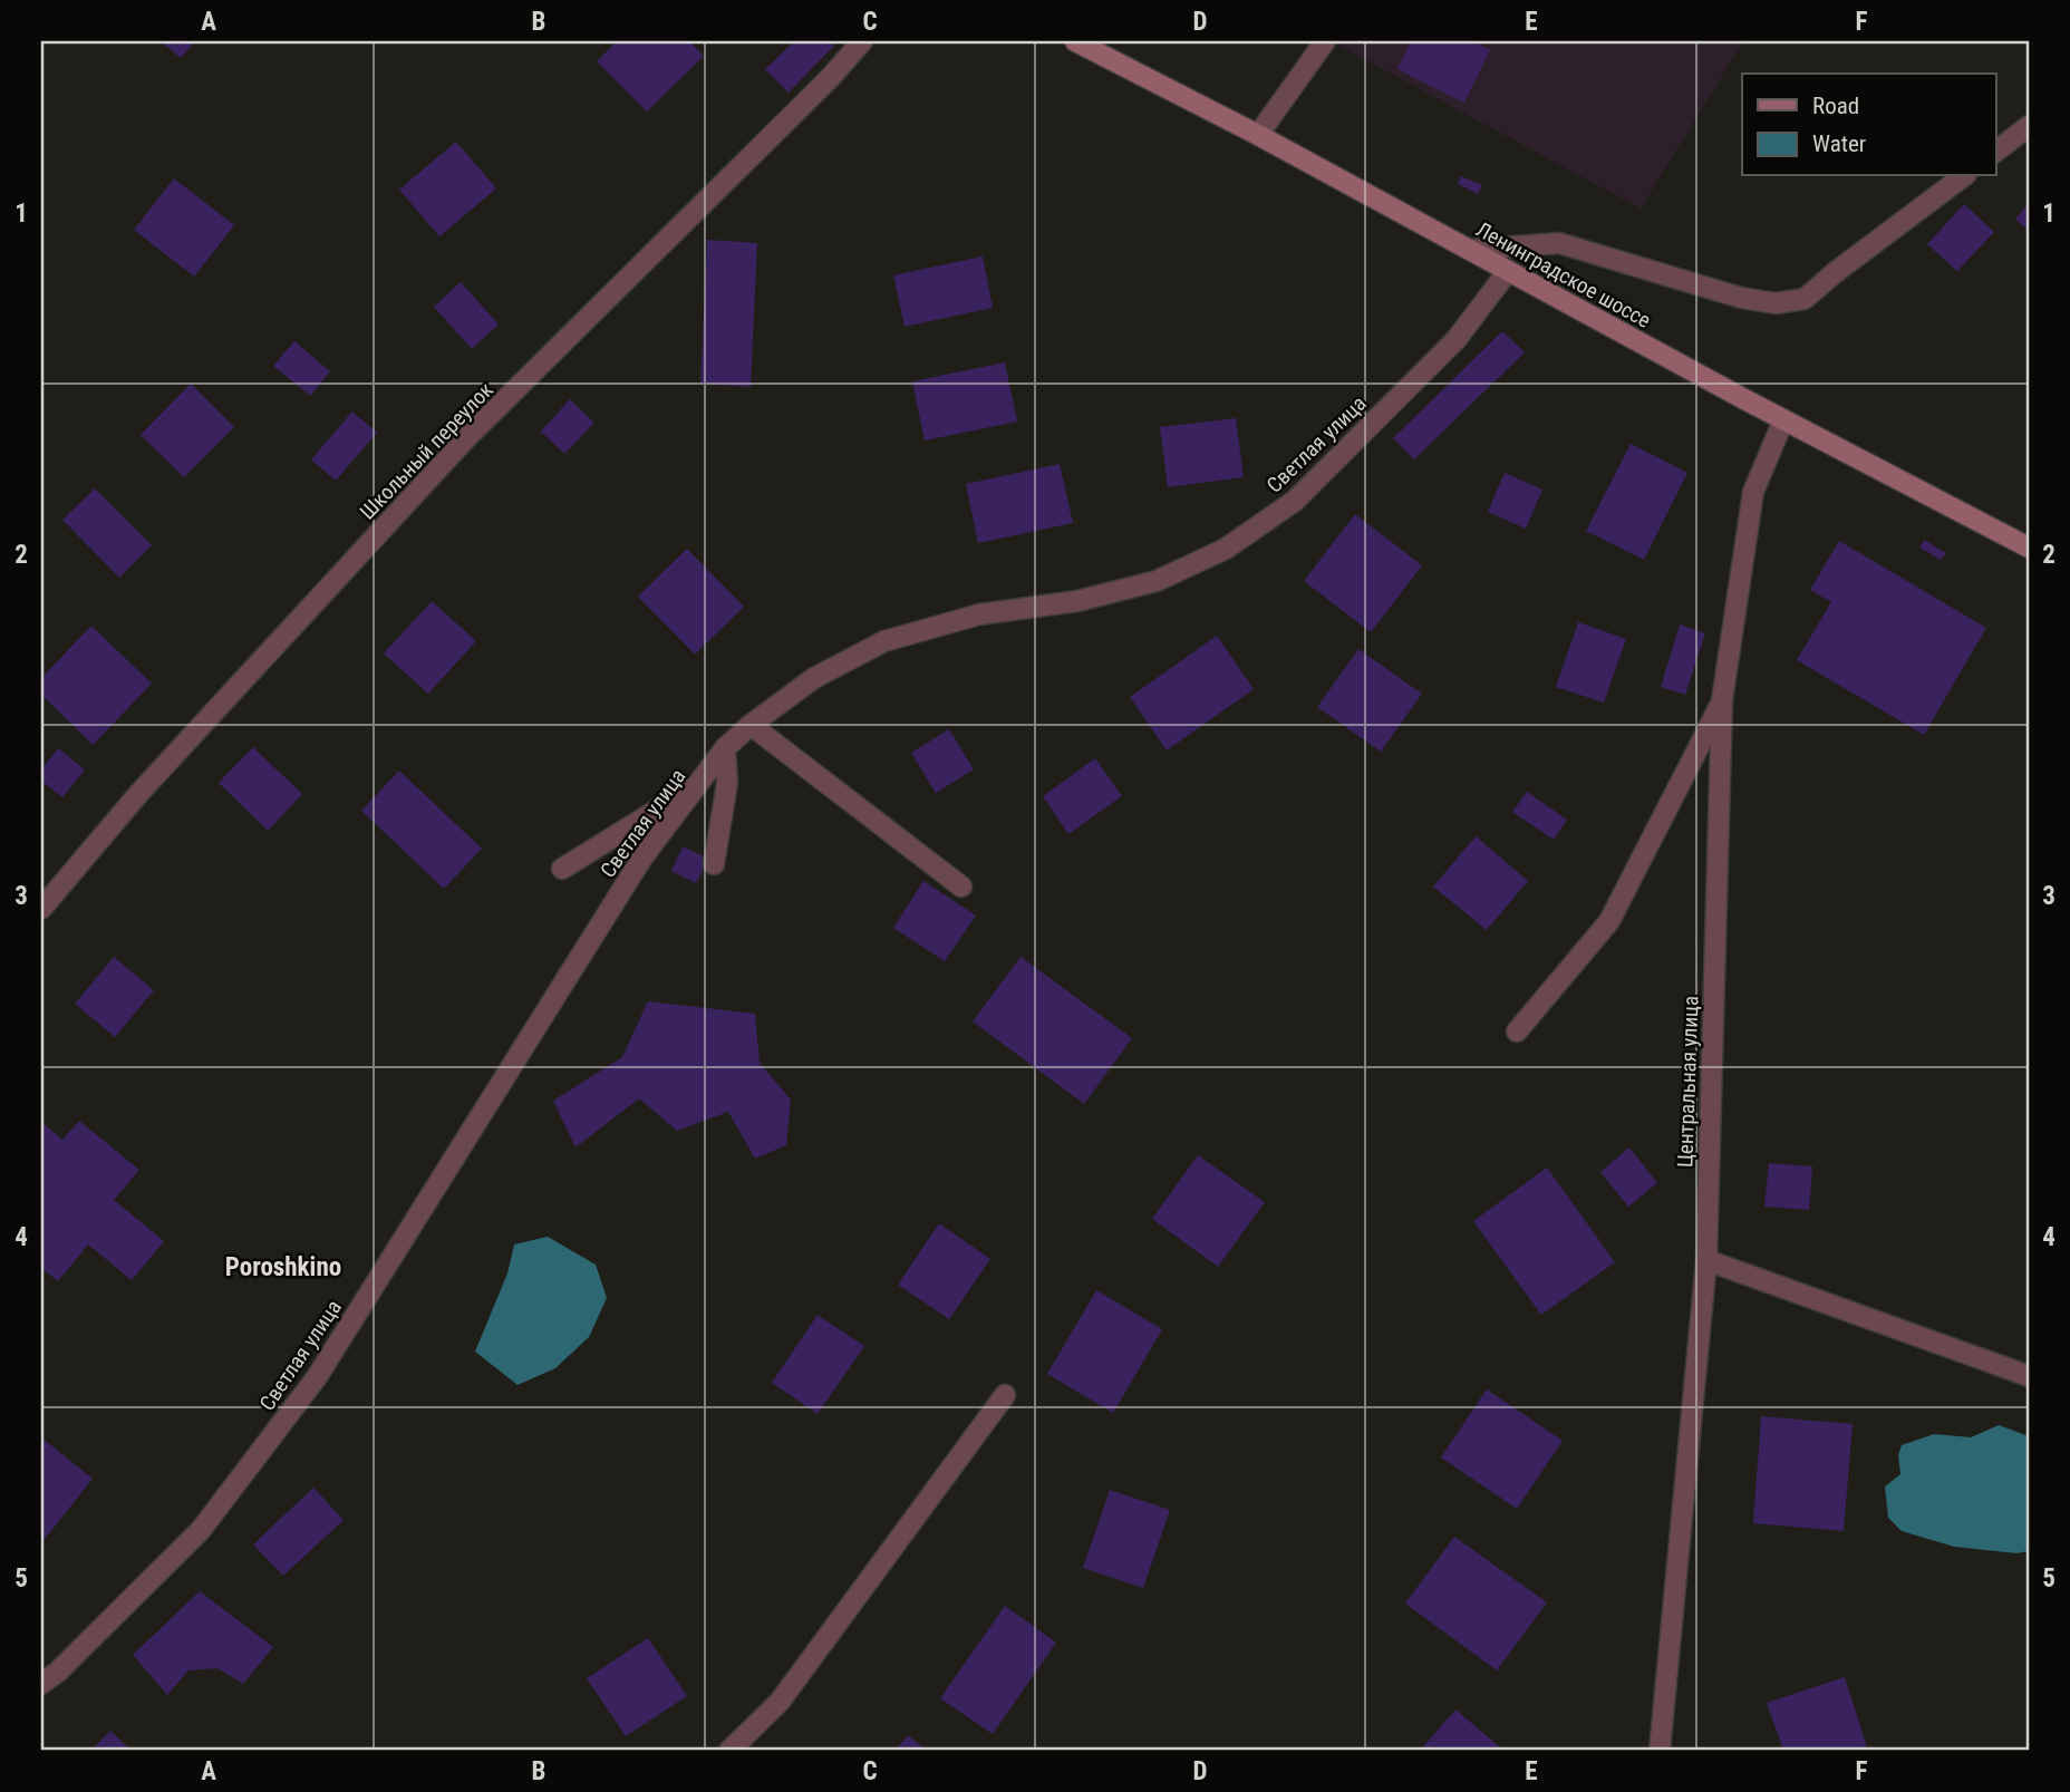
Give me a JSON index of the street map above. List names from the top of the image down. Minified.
{"streets":{"main road":["Ленинградское шоссе"],"street":["Светлая улица","Школьный переулок","Центральная улица"]},"crossings":[["Ленинградское шоссе","Светлая улица"],["Ленинградское шоссе","Центральная улица"]],"districts":["Poroshkino"],"legend":["Road","Water"],"grid":{"columns":["A","B","C","D","E","F"],"rows":["1","2","3","4","5"]}}
